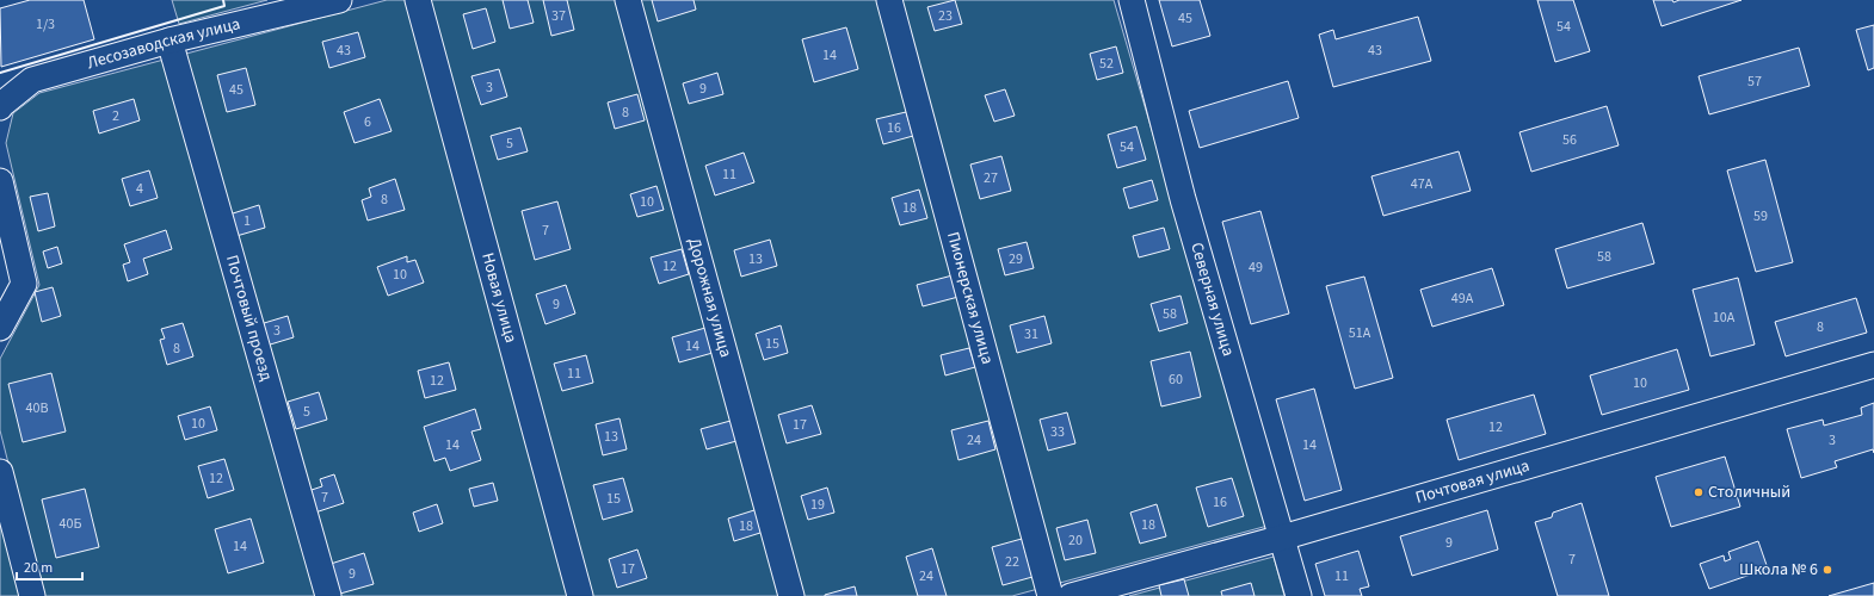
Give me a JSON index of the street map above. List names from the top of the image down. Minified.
{"streets":{"street":["Лесозаводская улица","Новая улица","Дорожная улица","Пионерская улица","Северная улица","Почтовый проезд","Почтовая улица"]},"crossings":[["Лесозаводская улица","Почтовый проезд"],["Северная улица","Почтовая улица"]],"places":["Столичный","Школа № 6"],"house_numbers":["37","23","45","1/3","54","43","43","14","52","57","3","9","45","8","2","6","16","56","5","54","11","27","47А","4","8","10","18","59","1","7","58","13","29","12","49","10","49А","9","58","10А","8","3","51А","31","15","14","8","11","60","12","10","40В","5","10","17","12","33","13","24","3","14","14","12","7","15","16","19","40Б","18","18","20","9","14","7","22","17","9","24","11"],"scale_bar":"20 m"}
